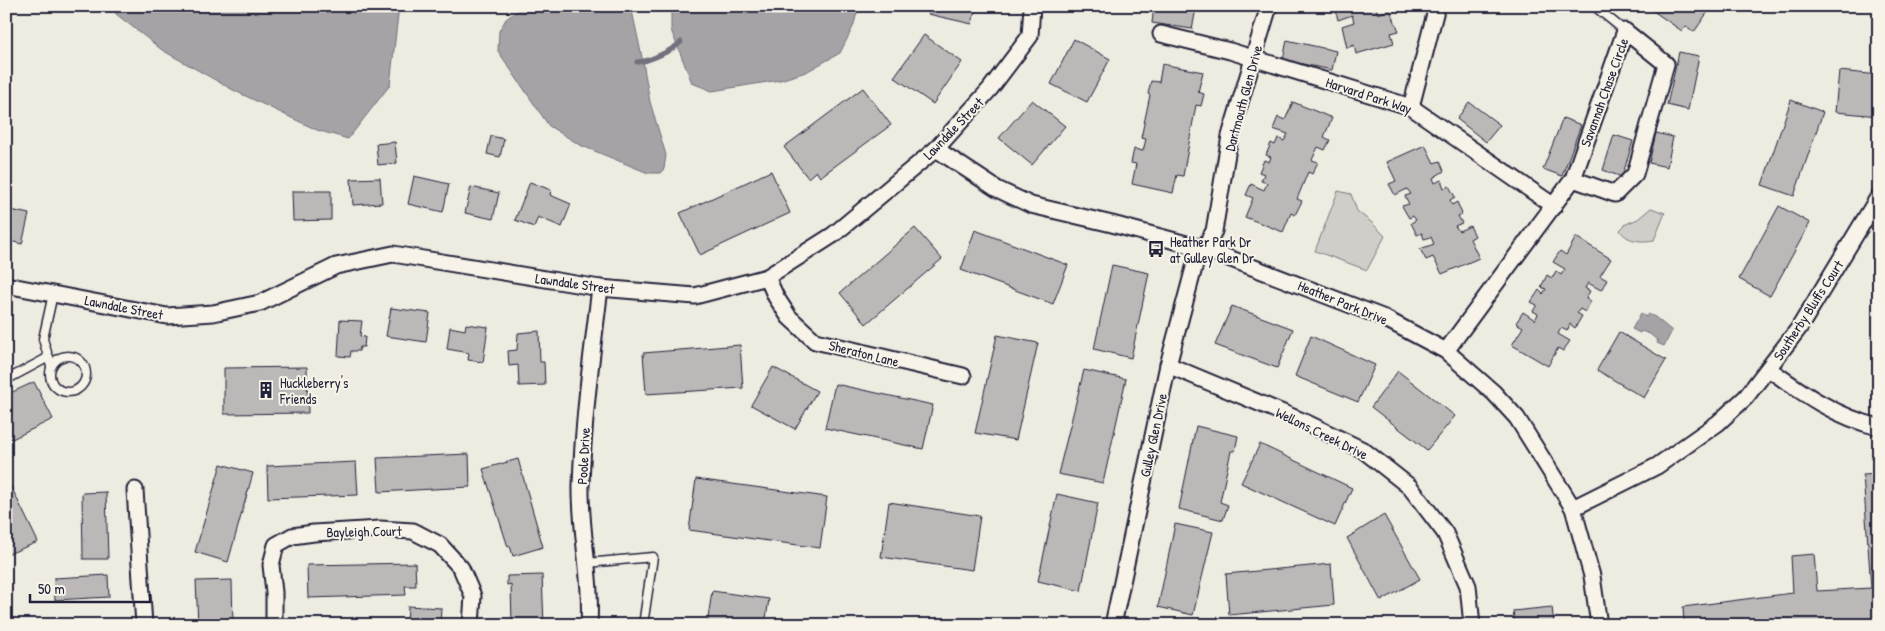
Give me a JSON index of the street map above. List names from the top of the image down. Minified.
{"streets":{"street":["Savannah Chase Circle","Harvard Park Way","Dartmouth Glen Drive","Lawndale Street","Heather Park Drive","Southerby Bluffs Court","Sheraton Lane","Wellons Creek Drive","Gulley Glen Drive","Poole Drive","Bayleigh Court"]},"crossings":[["Savannah Chase Circle","Harvard Park Way"],["Savannah Chase Circle","Heather Park Drive"],["Harvard Park Way","Dartmouth Glen Drive"],["Dartmouth Glen Drive","Heather Park Drive"],["Dartmouth Glen Drive","Gulley Glen Drive"],["Lawndale Street","Heather Park Drive"],["Lawndale Street","Sheraton Lane"],["Lawndale Street","Poole Drive"],["Heather Park Drive","Southerby Bluffs Court"],["Heather Park Drive","Gulley Glen Drive"],["Wellons Creek Drive","Gulley Glen Drive"]],"places":{"bus stop":["Heather Park Dr at Gulley Glen Dr"],"building":["Huckleberry's Friends"]},"scale_bar":"50 m"}
